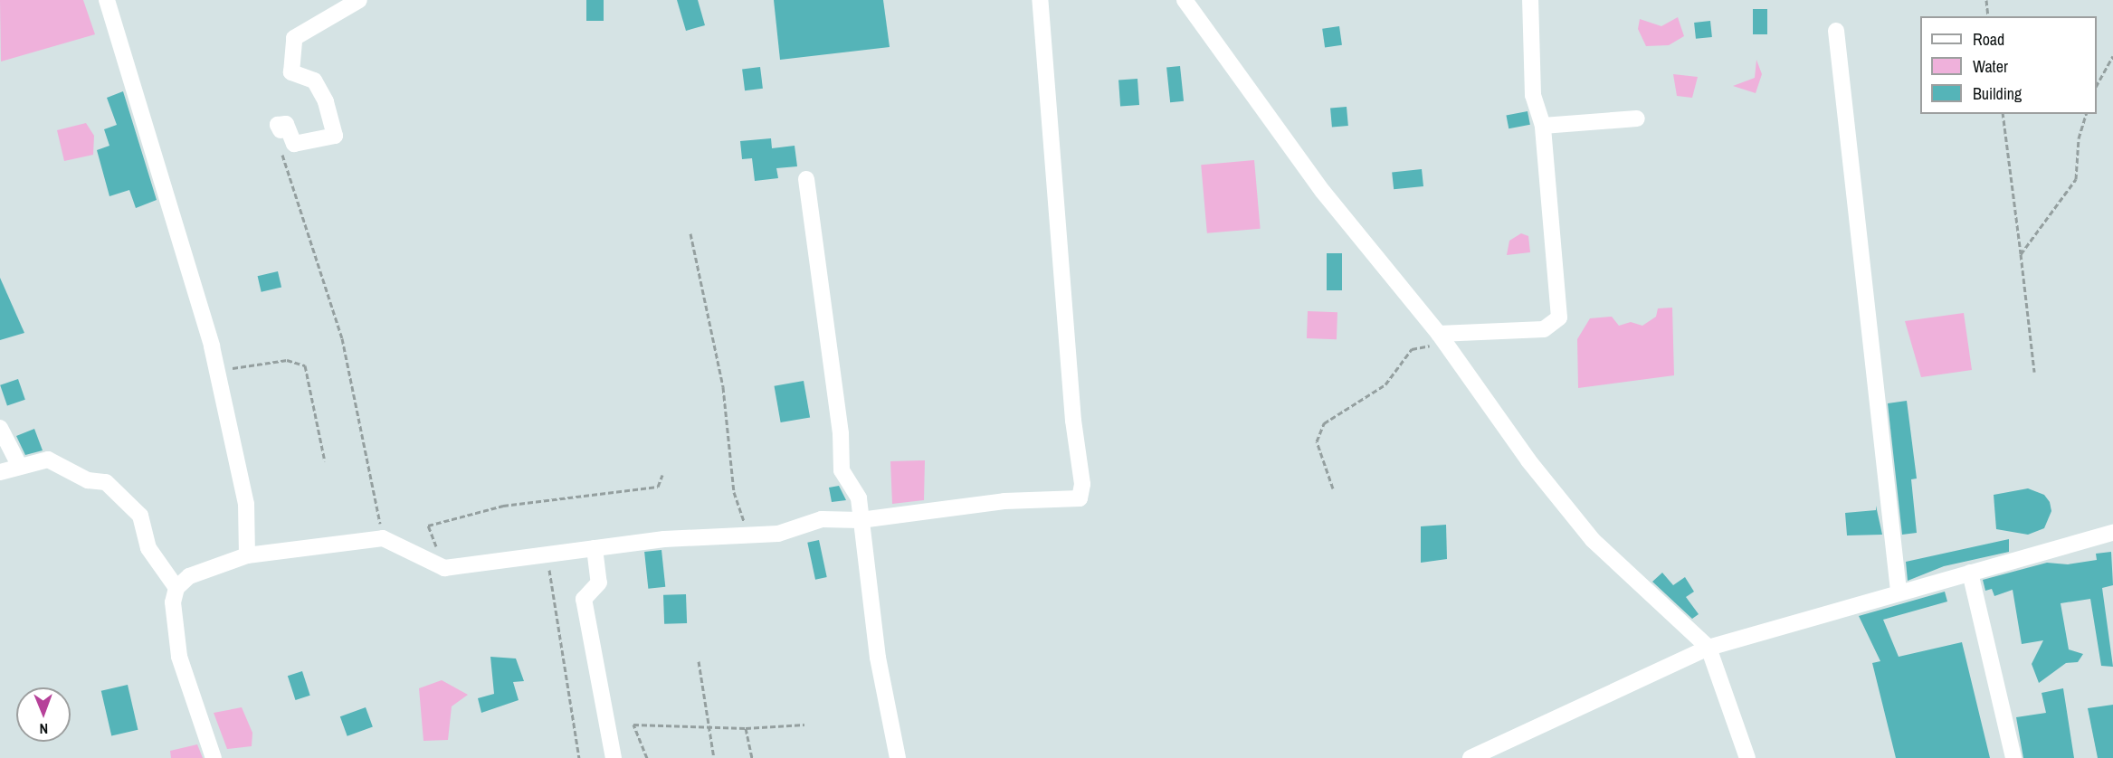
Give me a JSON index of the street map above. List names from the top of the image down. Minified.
{"legend":["Road","Water","Building"],"north":"bottom"}
